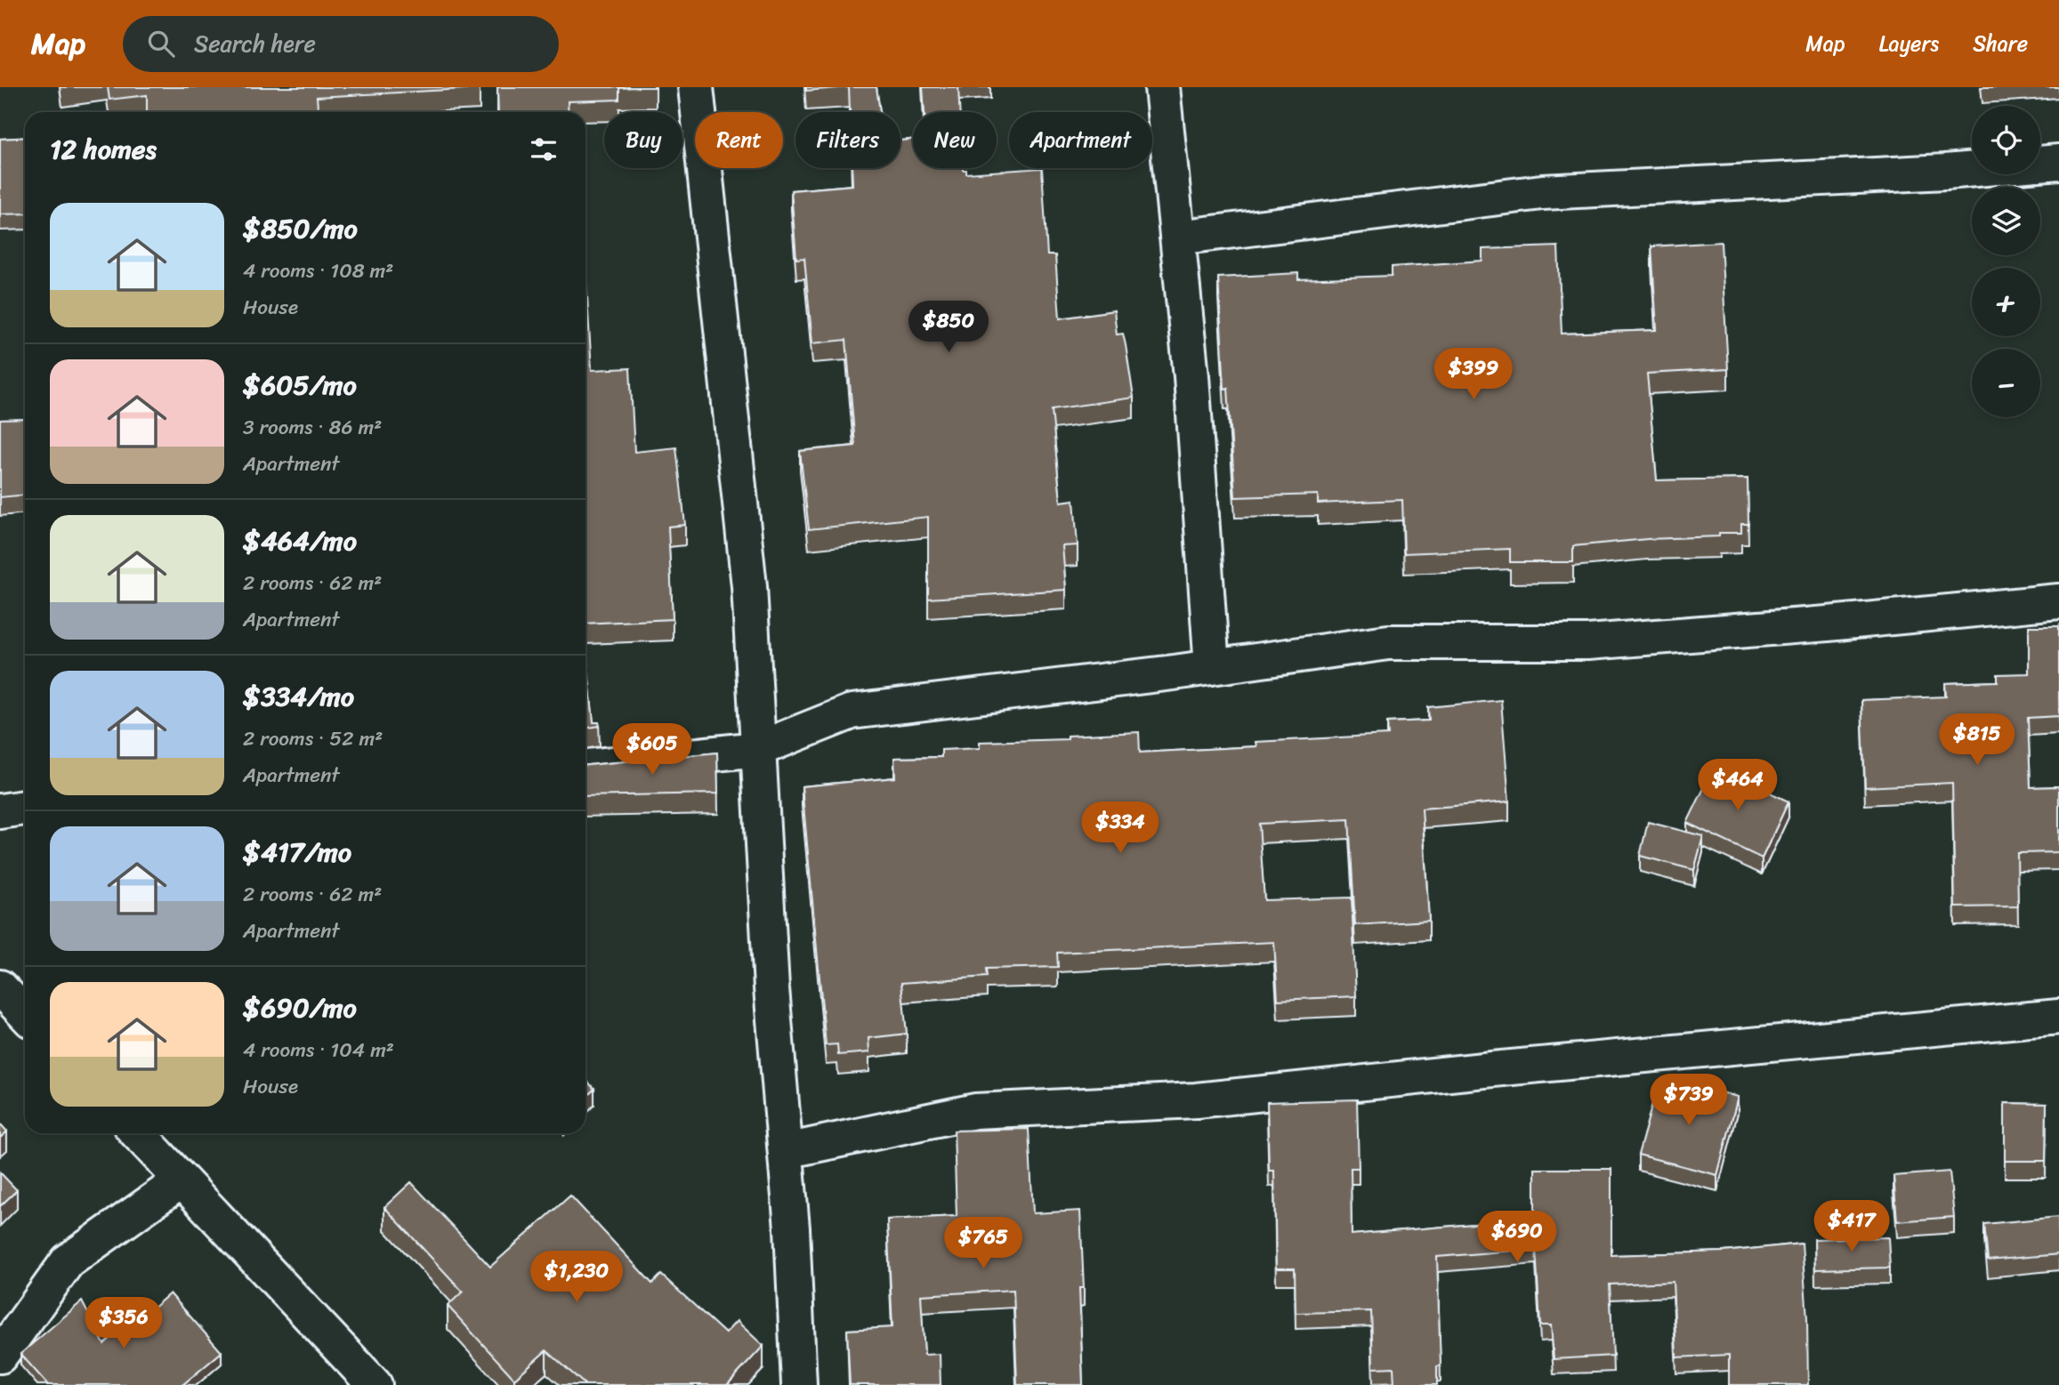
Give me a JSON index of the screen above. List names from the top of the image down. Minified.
{"page":{"header":"Map","search":"Search here","nav":["Map","Layers","Share"],"map_buttons":["+","−"],"chip":["Buy","Rent","Filters","New","Apartment"],"heading":"12 homes","list":[{"name":"$850/mo","note":"4 rooms · 108 m² · House"},{"name":"$605/mo","note":"3 rooms · 86 m² · Apartment"},{"name":"$464/mo","note":"2 rooms · 62 m² · Apartment"},{"name":"$334/mo","note":"2 rooms · 52 m² · Apartment"},{"name":"$417/mo","note":"2 rooms · 62 m² · Apartment"},{"name":"$690/mo","note":"4 rooms · 104 m² · House"}],"price":["$850","$399","$815","$605","$464","$334","$739","$417","$690","$765","$1,230","$356"]}}
